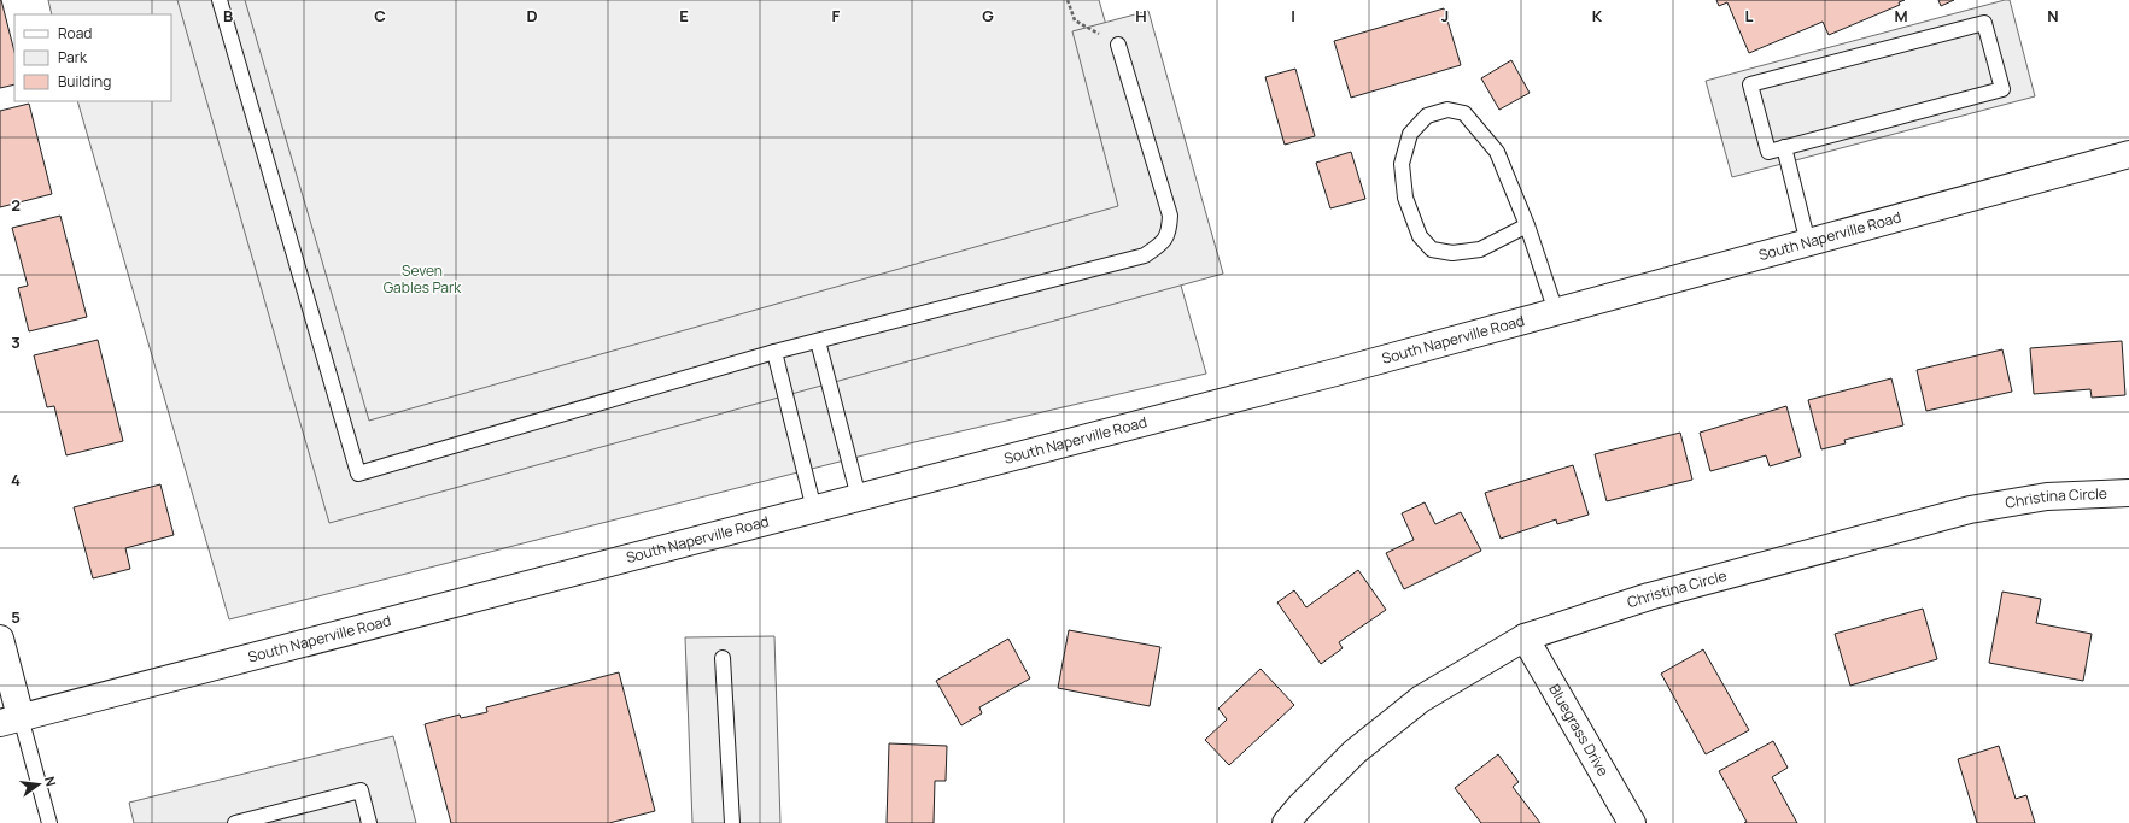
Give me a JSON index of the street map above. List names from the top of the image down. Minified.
{"streets":{"main road":["South Naperville Road","Christina Circle","Bluegrass Drive"]},"crossings":[["Christina Circle","Bluegrass Drive"]],"parks":["Seven Gables Park"],"legend":["Road","Park","Building"],"north":"right","grid":{"columns":["B","C","D","E","F","G","H","I","J","K","L","M","N"],"rows":["2","3","4","5"]}}
